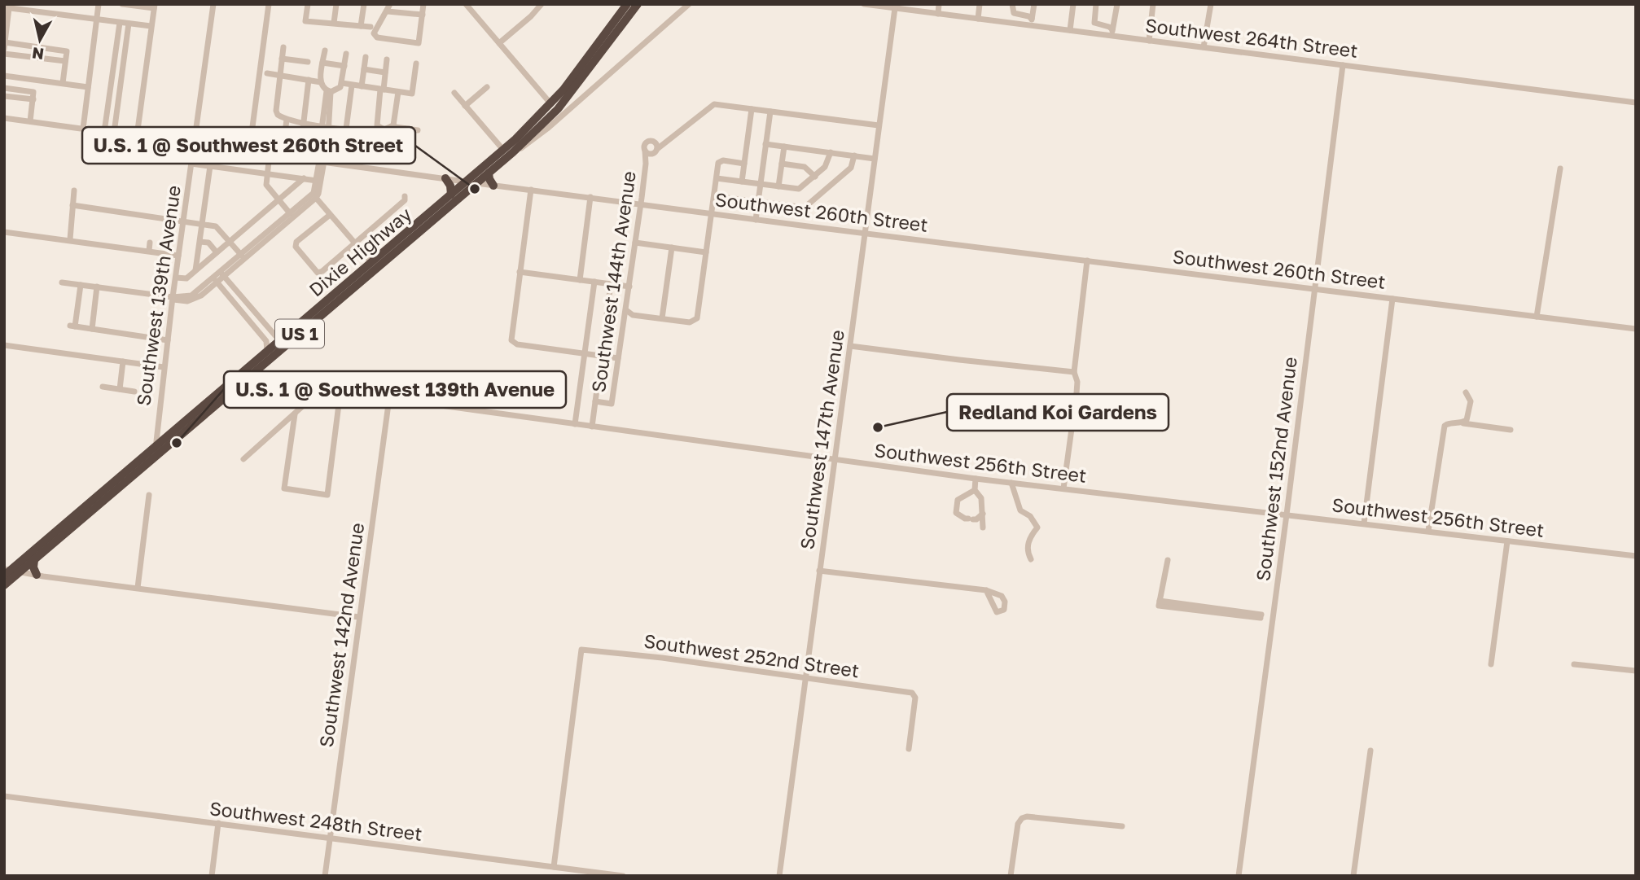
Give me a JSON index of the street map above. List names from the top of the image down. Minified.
{"streets":{"highway":["Dixie Highway","US 1"],"street":["Southwest 264th Street","Southwest 260th Street","Southwest 144th Avenue","Southwest 139th Avenue","Southwest 147th Avenue","Southwest 256th Street","Southwest 152nd Avenue","Southwest 142nd Avenue","Southwest 252nd Street","Southwest 248th Street"]},"crossings":[["Southwest 264th Street","Southwest 147th Avenue"],["Southwest 264th Street","Southwest 152nd Avenue"],["Southwest 260th Street","Dixie Highway"],["Southwest 260th Street","Southwest 144th Avenue"],["Southwest 260th Street","Southwest 139th Avenue"],["Southwest 260th Street","Southwest 147th Avenue"],["Southwest 260th Street","Southwest 152nd Avenue"],["Dixie Highway","Southwest 139th Avenue"],["Dixie Highway","US 1"],["Southwest 144th Avenue","Southwest 147th Avenue"],["Southwest 147th Avenue","Southwest 256th Street"],["Southwest 147th Avenue","Southwest 252nd Street"],["Southwest 256th Street","Southwest 152nd Avenue"],["Southwest 256th Street","Southwest 142nd Avenue"],["Southwest 142nd Avenue","Southwest 248th Street"],["Southwest 252nd Street","Southwest 248th Street"]],"places":["U.S. 1 @ Southwest 260th Street","Redland Koi Gardens","U.S. 1 @ Southwest 139th Avenue"],"north":"bottom"}
